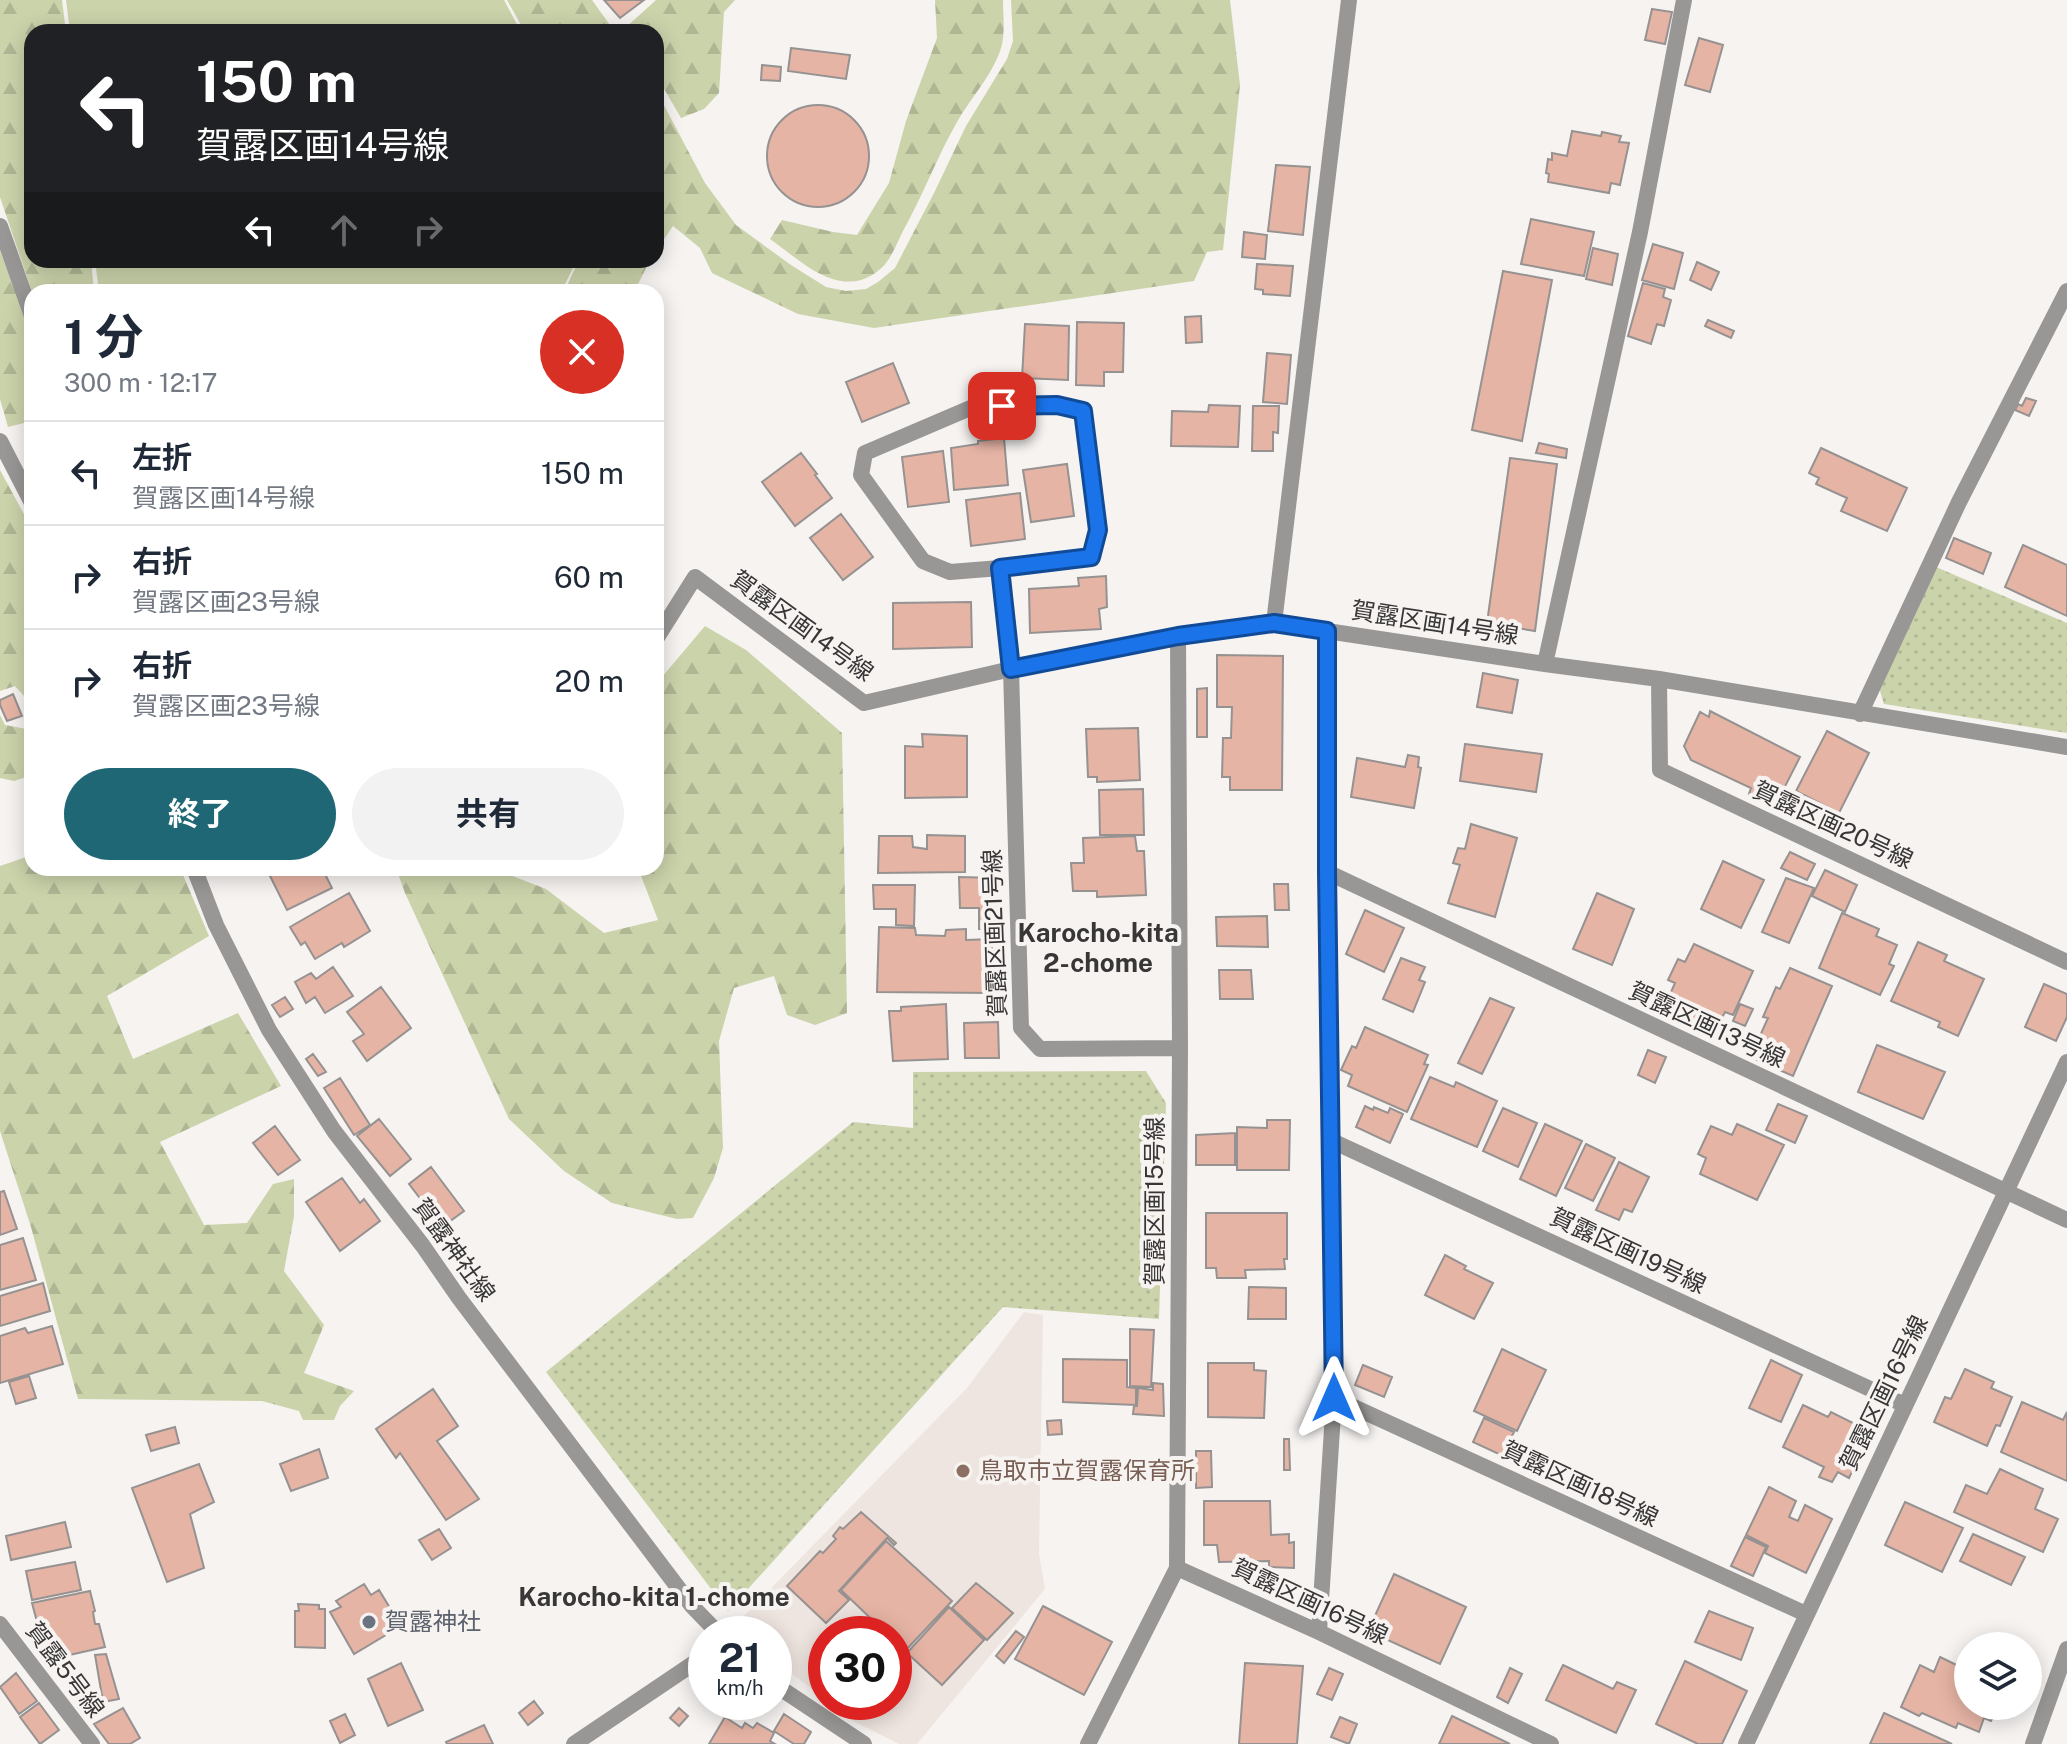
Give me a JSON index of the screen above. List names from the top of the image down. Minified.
{"streets":{"street":["賀露区画14号線","賀露区画20号線","賀露区画21号線","賀露区画13号線","賀露区画15号線","賀露神社線","賀露区画19号線","賀露区画16号線","賀露区画18号線","賀露5号線"]},"crossings":[["賀露区画14号線","賀露区画20号線"],["賀露区画14号線","賀露区画21号線"],["賀露区画14号線","賀露区画15号線"],["賀露区画21号線","賀露区画15号線"],["賀露区画13号線","賀露区画16号線"],["賀露区画15号線","賀露区画16号線"],["賀露区画19号線","賀露区画16号線"],["賀露区画16号線","賀露区画18号線"]],"districts":["Karocho-kita 2-chome","Karocho-kita 1-chome"],"places":["鳥取市立賀露保育所","賀露神社"],"page":{"turn":["150 m","賀露区画14号線"],"heading":["1 分","300 m · 12:17"],"list":[{"name":"左折","note":"賀露区画14号線","value":"150 m"},{"name":"右折","note":"賀露区画23号線","value":"60 m"},{"name":"右折","note":"賀露区画23号線","value":"20 m"}],"buttons":["終了","共有"],"speed":"21 km/h","limit":"30"}}
